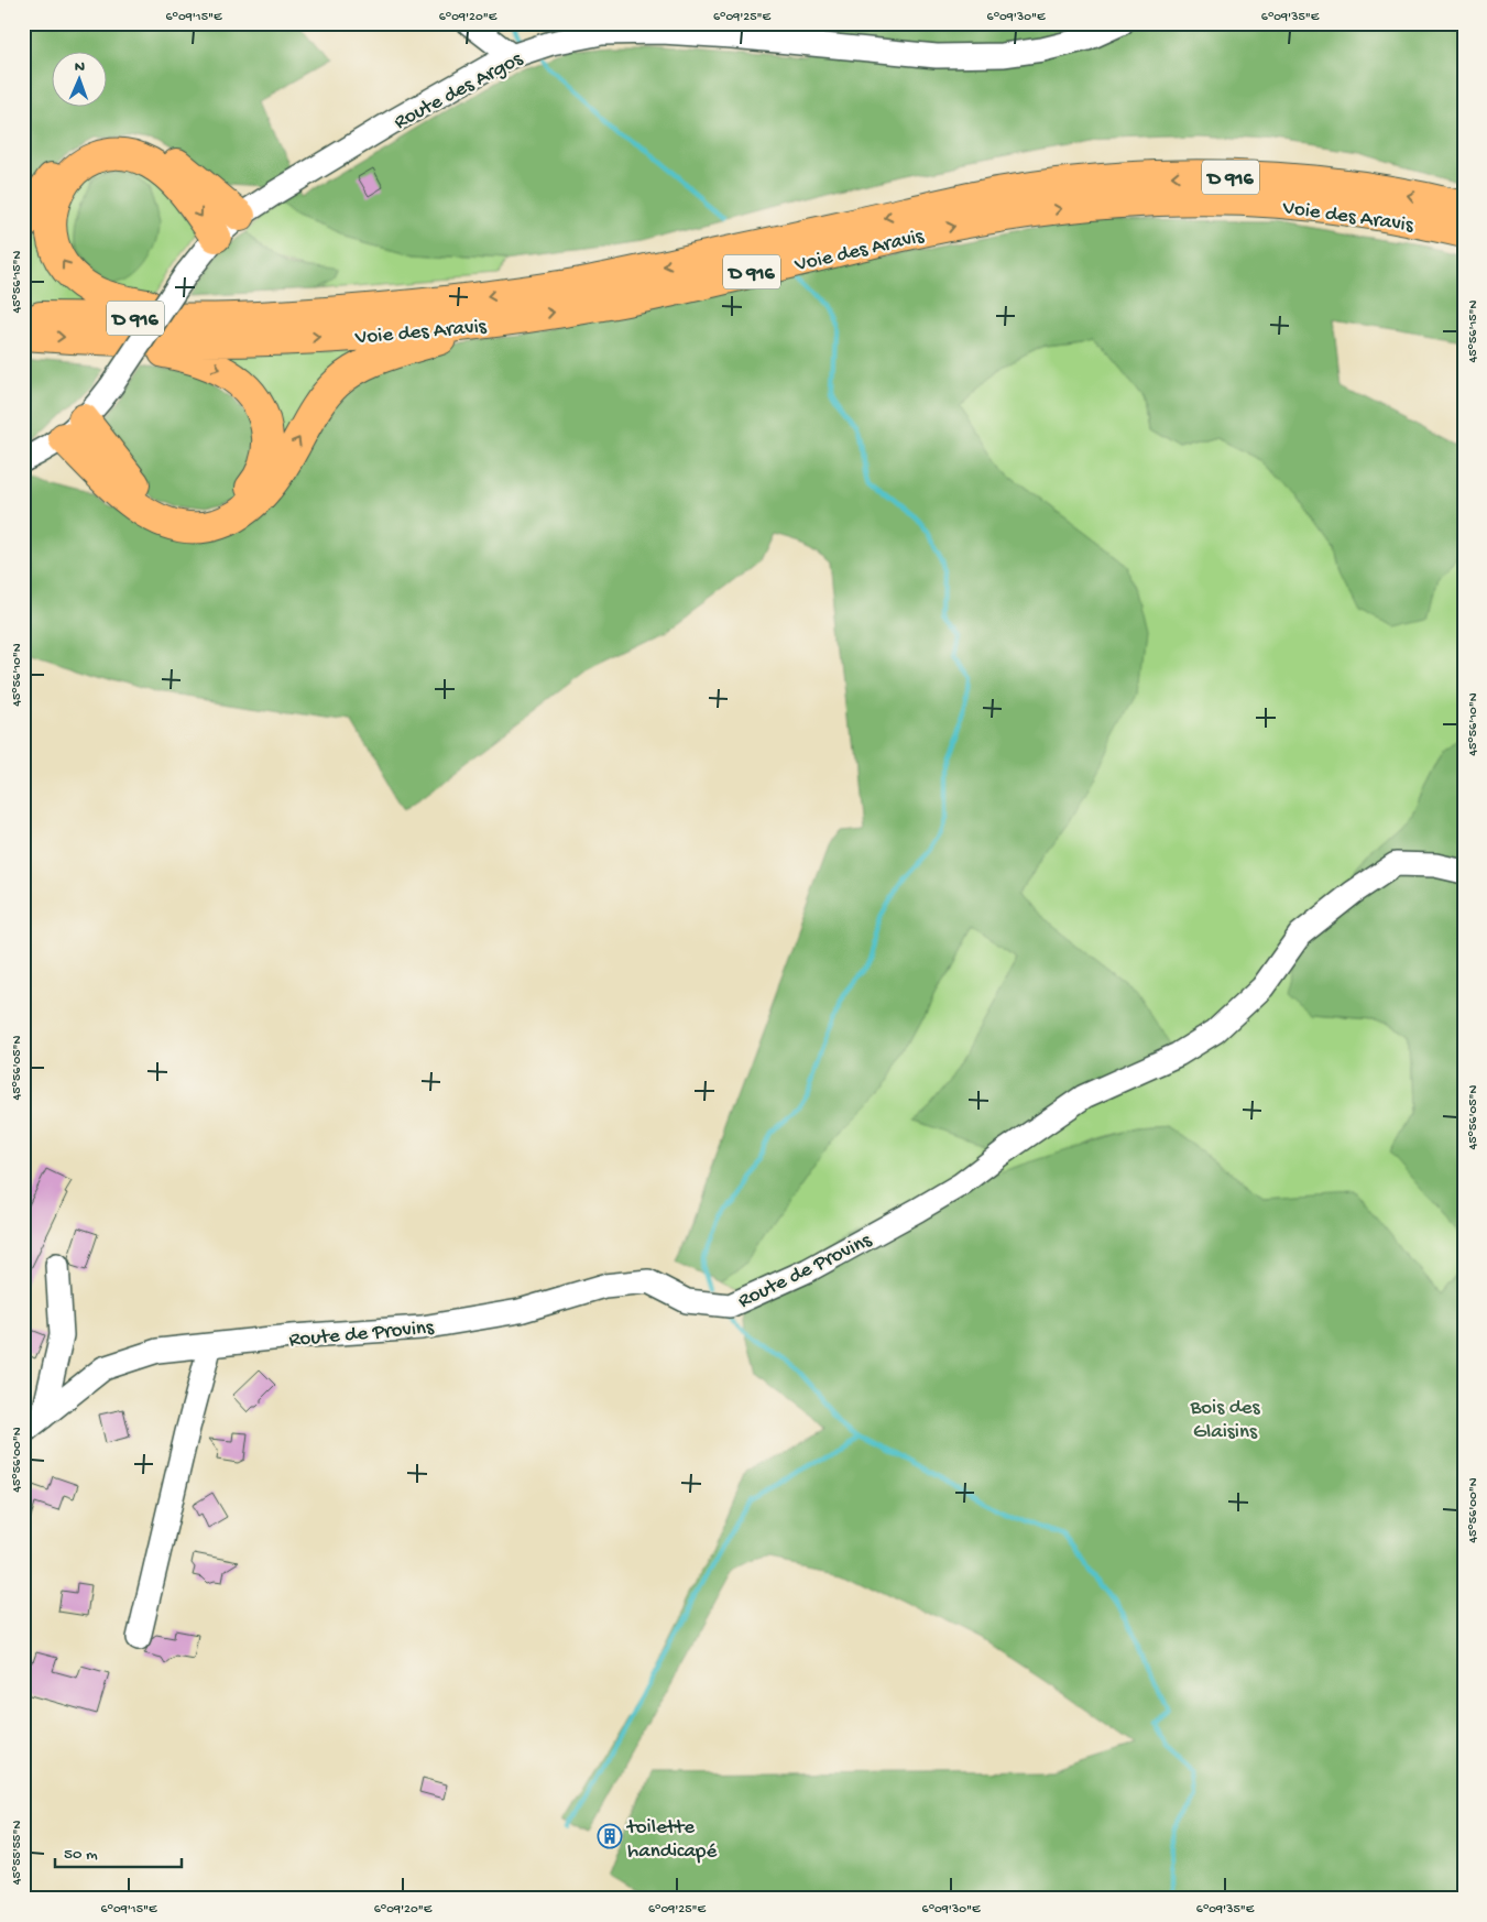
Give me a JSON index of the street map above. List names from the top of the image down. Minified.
{"streets":{"highway":["D 916","Voie des Aravis"],"street":["Route des Argos","Route de Provins"]},"parks":["Bois des Glaisins"],"places":{"building":["toilette handicapé"]},"scale_bar":"50 m","north":"top","coordinates":["6°09'15\"E","6°09'20\"E","6°09'25\"E","6°09'30\"E","6°09'35\"E","45°56'15\"N","45°56'10\"N","45°56'05\"N","45°56'00\"N","45°55'55\"N"]}
